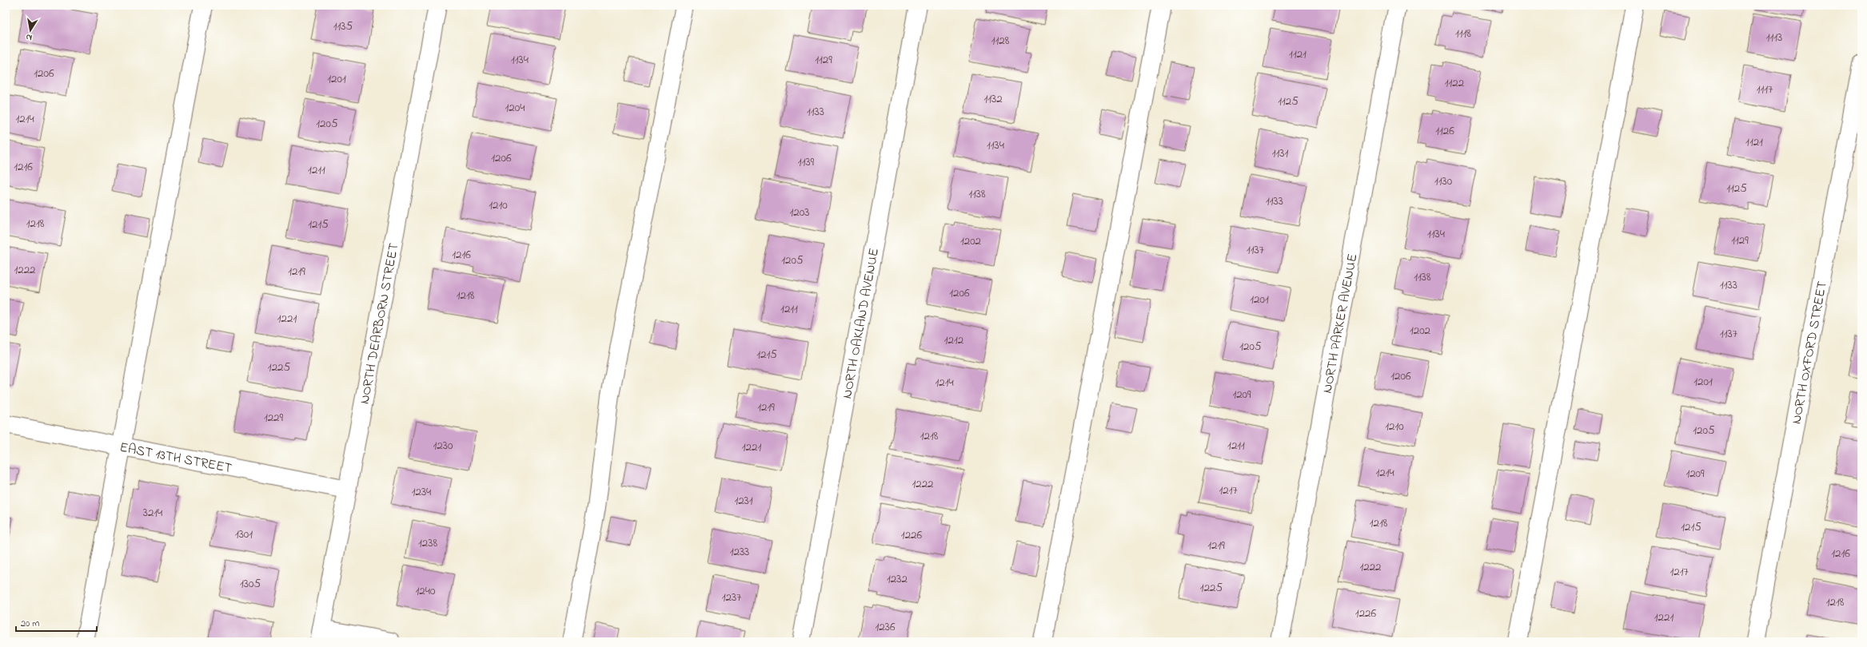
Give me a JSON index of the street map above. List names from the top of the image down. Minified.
{"streets":{"street":["NORTH DEARBORN STREET","NORTH OAKLAND AVENUE","NORTH PARKER AVENUE","NORTH OXFORD STREET","EAST 13TH STREET"]},"crossings":[["NORTH DEARBORN STREET","EAST 13TH STREET"]],"house_numbers":["1135","1118","1113","1128","1121","1134","1129","1206","1201","1122","1117","1132","1125","1204","1133","1214","1205","1126","1121","1134","1131","1206","1139","1216","1211","1130","1125","1138","1133","1210","1203","1218","1215","1134","1129","1202","1137","1216","1205","1222","1219","1138","1133","1206","1218","1201","1211","1221","1202","1137","1212","1205","1215","1225","1206","1201","1214","1209","1219","1229","1210","1205","1218","1230","1211","1221","1214","1209","1222","1217","1234","1231","3214","1218","1215","1301","1226","1238","1219","1233","1216","1222","1217","1232","1305","1225","1240","1237","1218","1226","1221","1236"],"scale_bar":"20 m","north":"bottom"}
